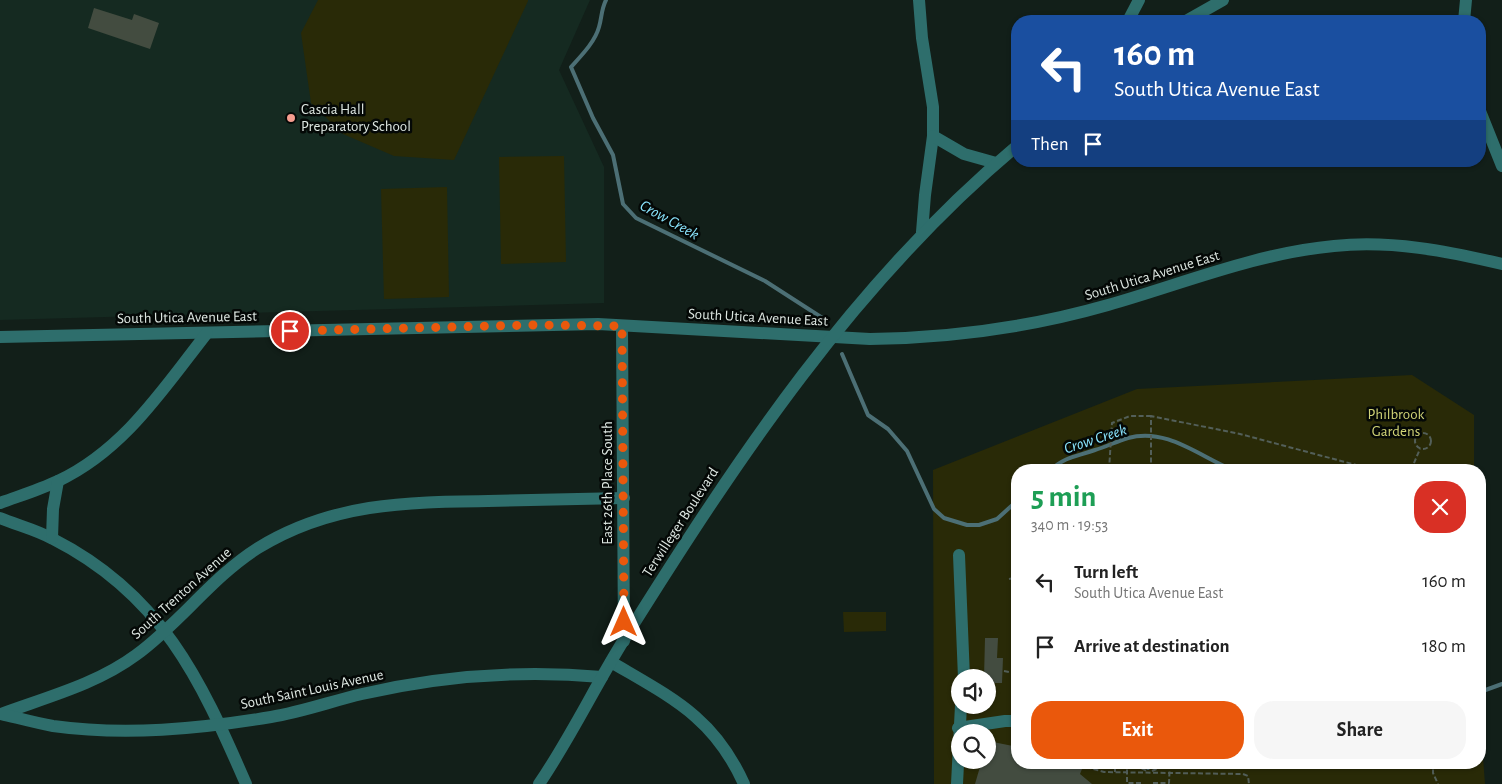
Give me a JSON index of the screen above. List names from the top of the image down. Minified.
{"streets":{"street":["South Utica Avenue East","East 26th Place South","Terwilleger Boulevard","South Trenton Avenue","South Saint Louis Avenue"]},"crossings":[["South Utica Avenue East","East 26th Place South"],["South Utica Avenue East","Terwilleger Boulevard"],["East 26th Place South","Terwilleger Boulevard"],["East 26th Place South","South Trenton Avenue"],["Terwilleger Boulevard","South Saint Louis Avenue"],["South Trenton Avenue","South Saint Louis Avenue"]],"water":["Crow Creek"],"parks":["Philbrook Gardens"],"places":["Cascia Hall Preparatory School"],"page":{"turn":["160 m","South Utica Avenue East"],"then":"Then","heading":["5 min","340 m · 19:53"],"list":[{"name":"Turn left","note":"South Utica Avenue East","value":"160 m"},{"name":"Arrive at destination","value":"180 m"}],"buttons":["Exit","Share"]}}
